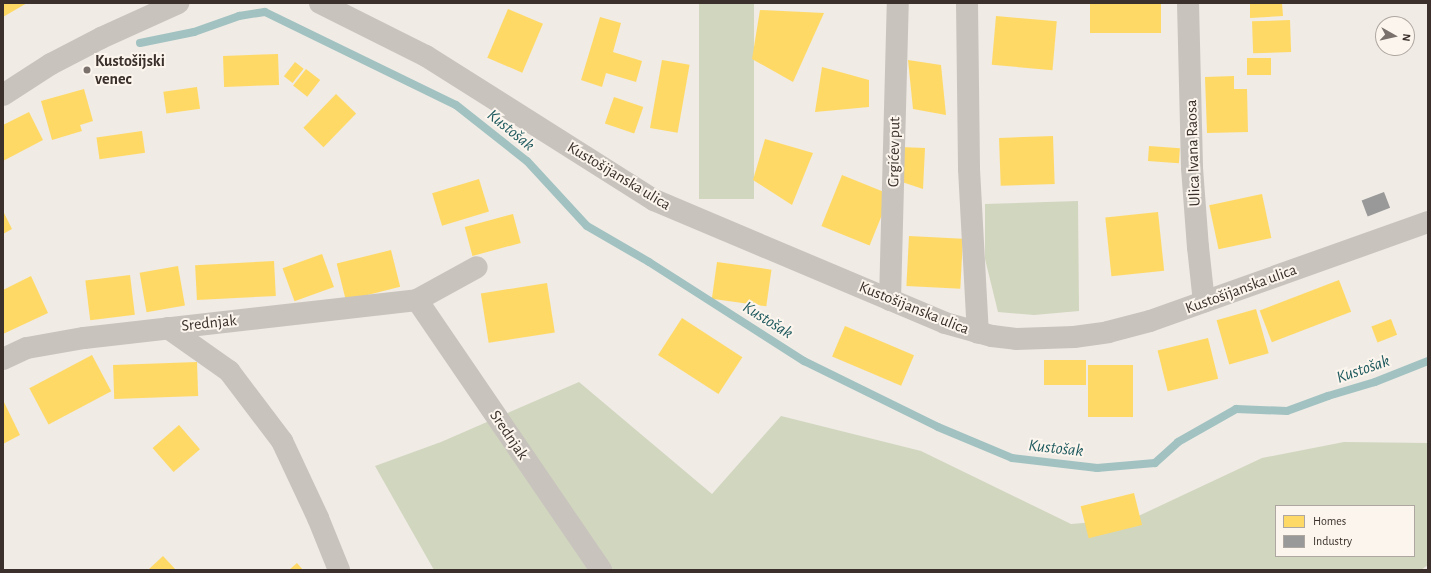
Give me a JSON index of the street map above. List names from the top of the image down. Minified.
{"streets":{"street":["Grgićev put","Ulica Ivana Raosa","Kustošijanska ulica","Srednjak"]},"crossings":[["Grgićev put","Kustošijanska ulica"],["Ulica Ivana Raosa","Kustošijanska ulica"]],"water":["Kustošak"],"places":["Kustošijski venec"],"legend":["Homes","Industry"],"north":"right"}
